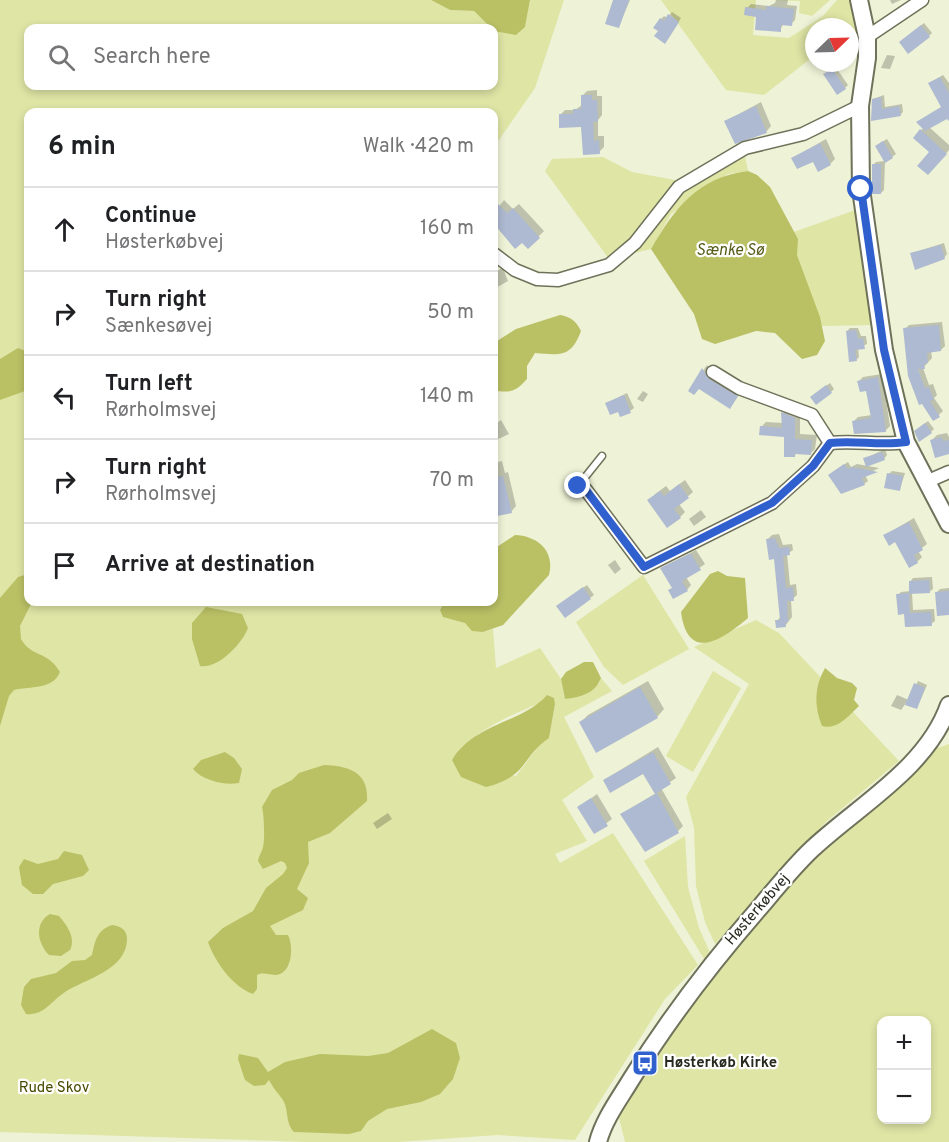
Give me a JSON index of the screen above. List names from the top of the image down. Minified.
{"streets":{"street":["Høsterkøbvej"]},"water":["Sænke Sø"],"parks":["Rude Skov"],"places":{"bus stop":["Høsterkøb Kirke"]},"north":"top right","page":{"search":"Search here","heading":["6 min","Walk · 420 m"],"list":[["Continue","Høsterkøbvej","160 m"],["Turn right","Sænkesøvej","50 m"],["Turn left","Rørholmsvej","140 m"],["Turn right","Rørholmsvej","70 m"],"Arrive at destination"],"map_buttons":["+","−"]}}
